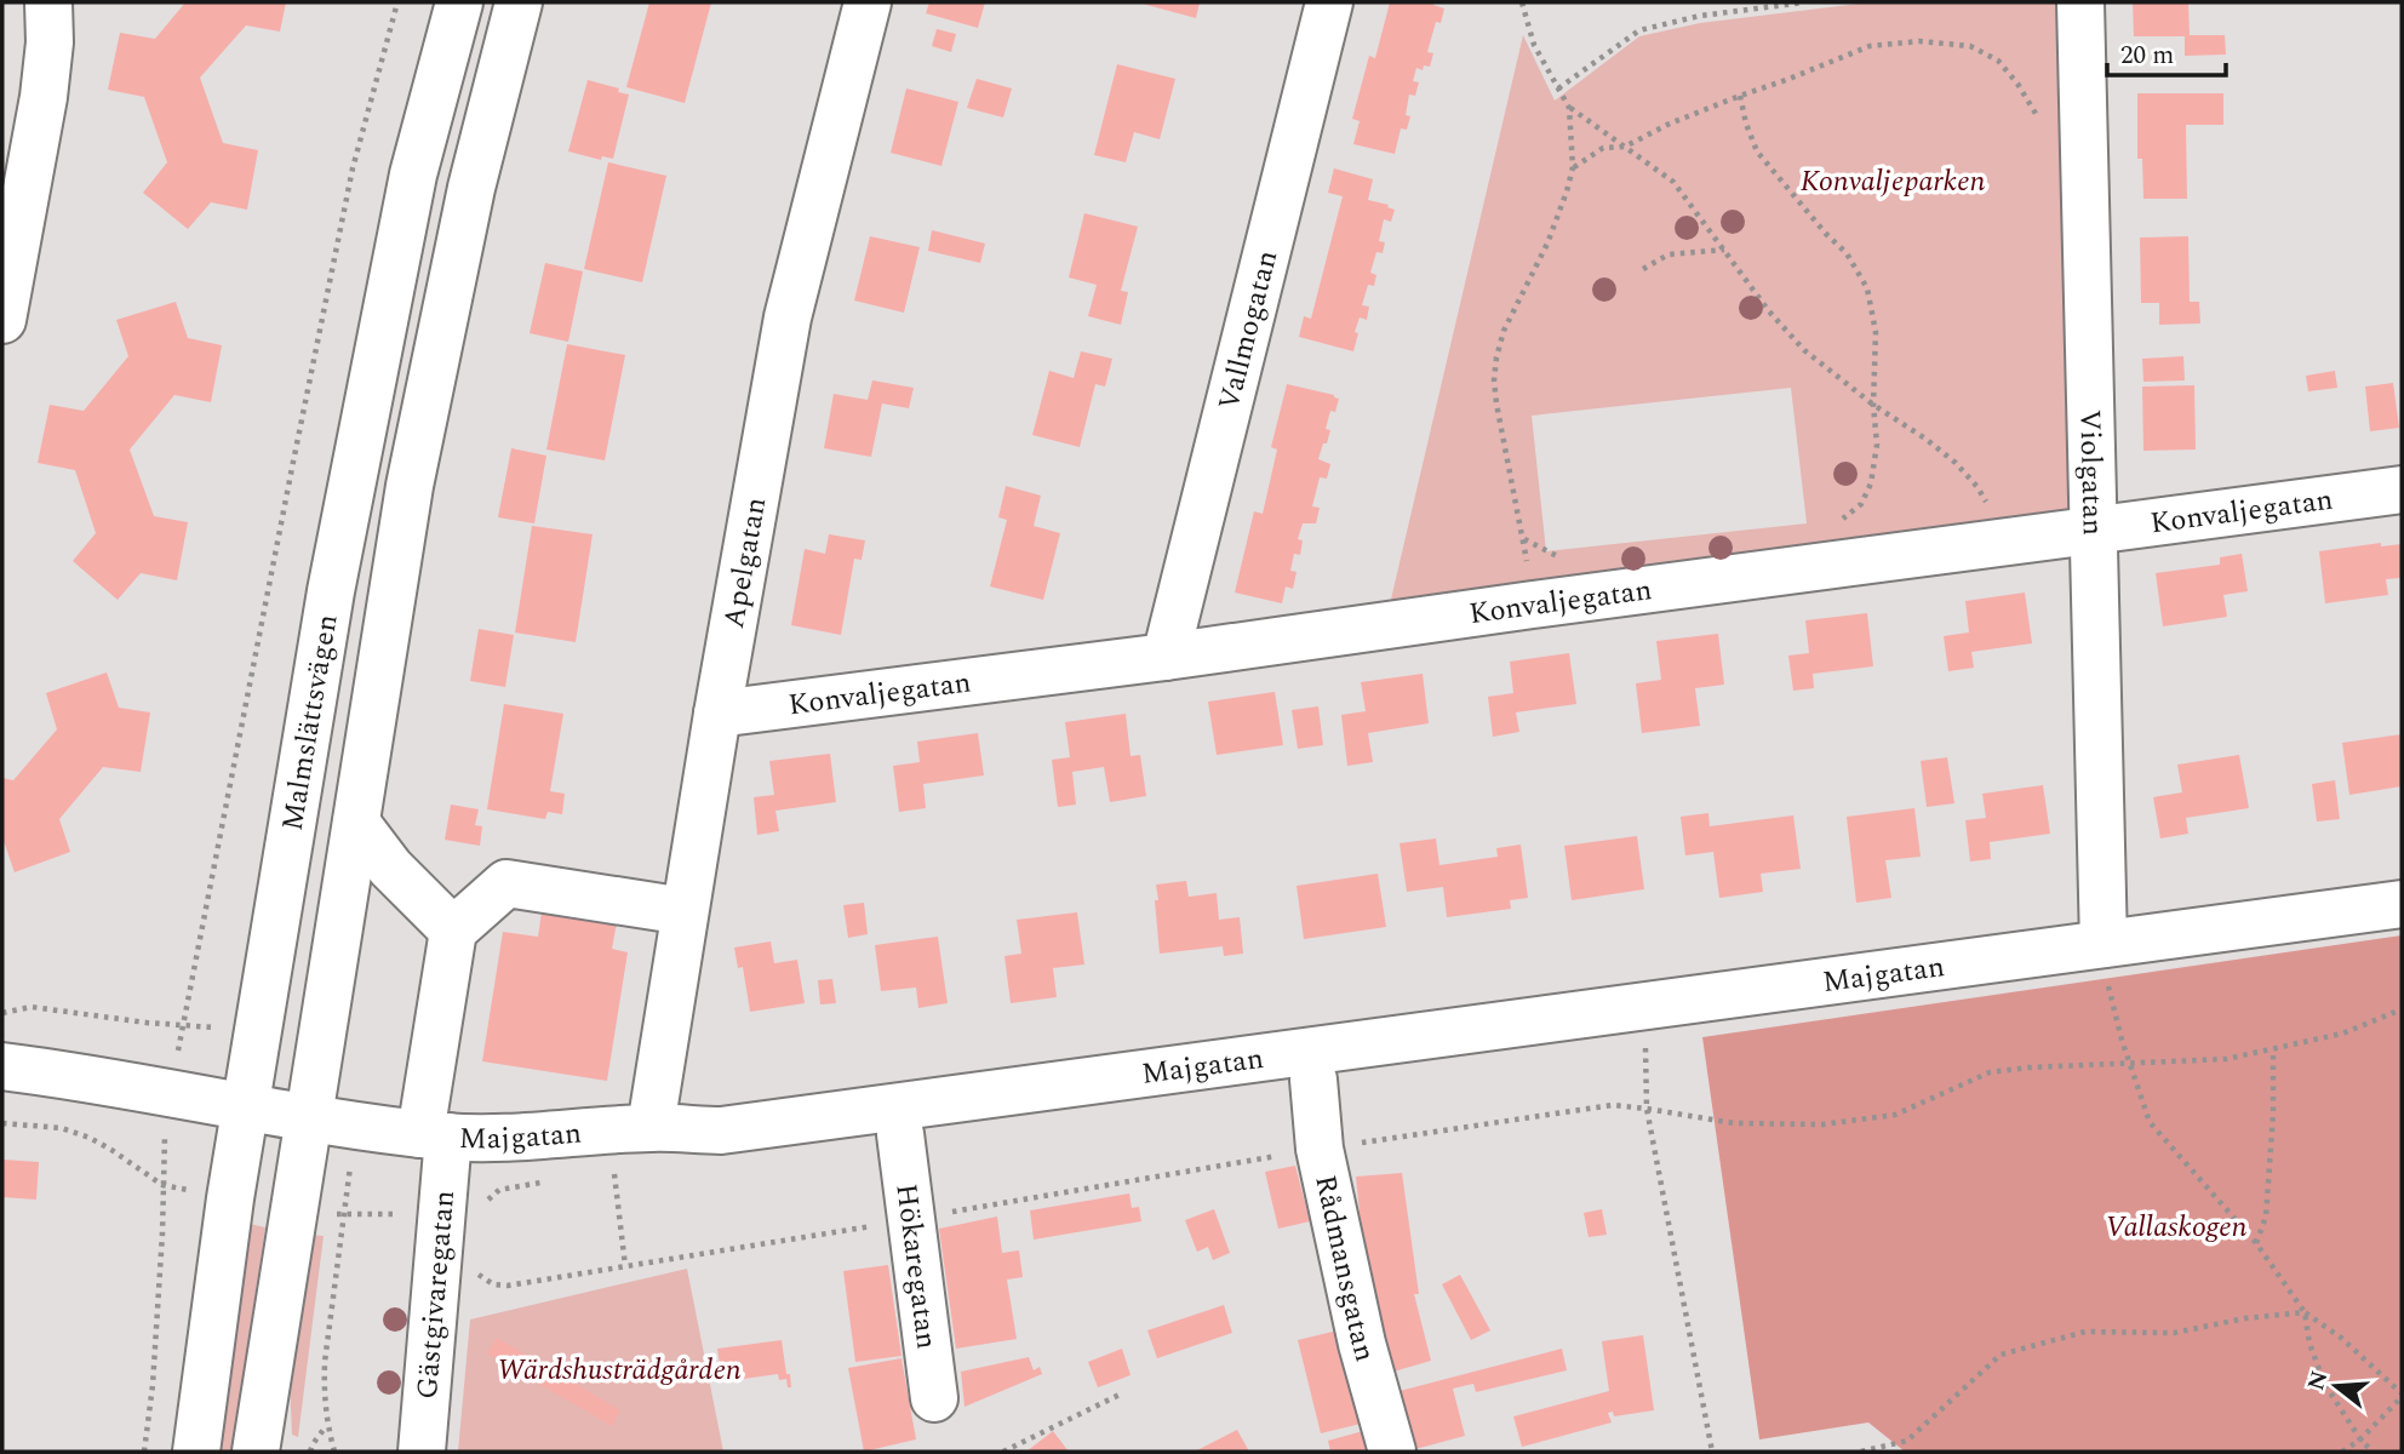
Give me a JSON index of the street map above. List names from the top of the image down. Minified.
{"streets":{"street":["Vallmogatan","Violgatan","Konvaljegatan","Apelgatan","Malmslättsvägen","Majgatan","Hökaregatan","Rådmansgatan","Gästgivaregatan"]},"crossings":[["Vallmogatan","Konvaljegatan"],["Violgatan","Konvaljegatan"],["Violgatan","Majgatan"],["Konvaljegatan","Apelgatan"],["Apelgatan","Majgatan"],["Malmslättsvägen","Majgatan"],["Majgatan","Gästgivaregatan"]],"parks":["Konvaljeparken","Vallaskogen","Wärdshusträdgården"],"scale_bar":"20 m","north":"left"}
